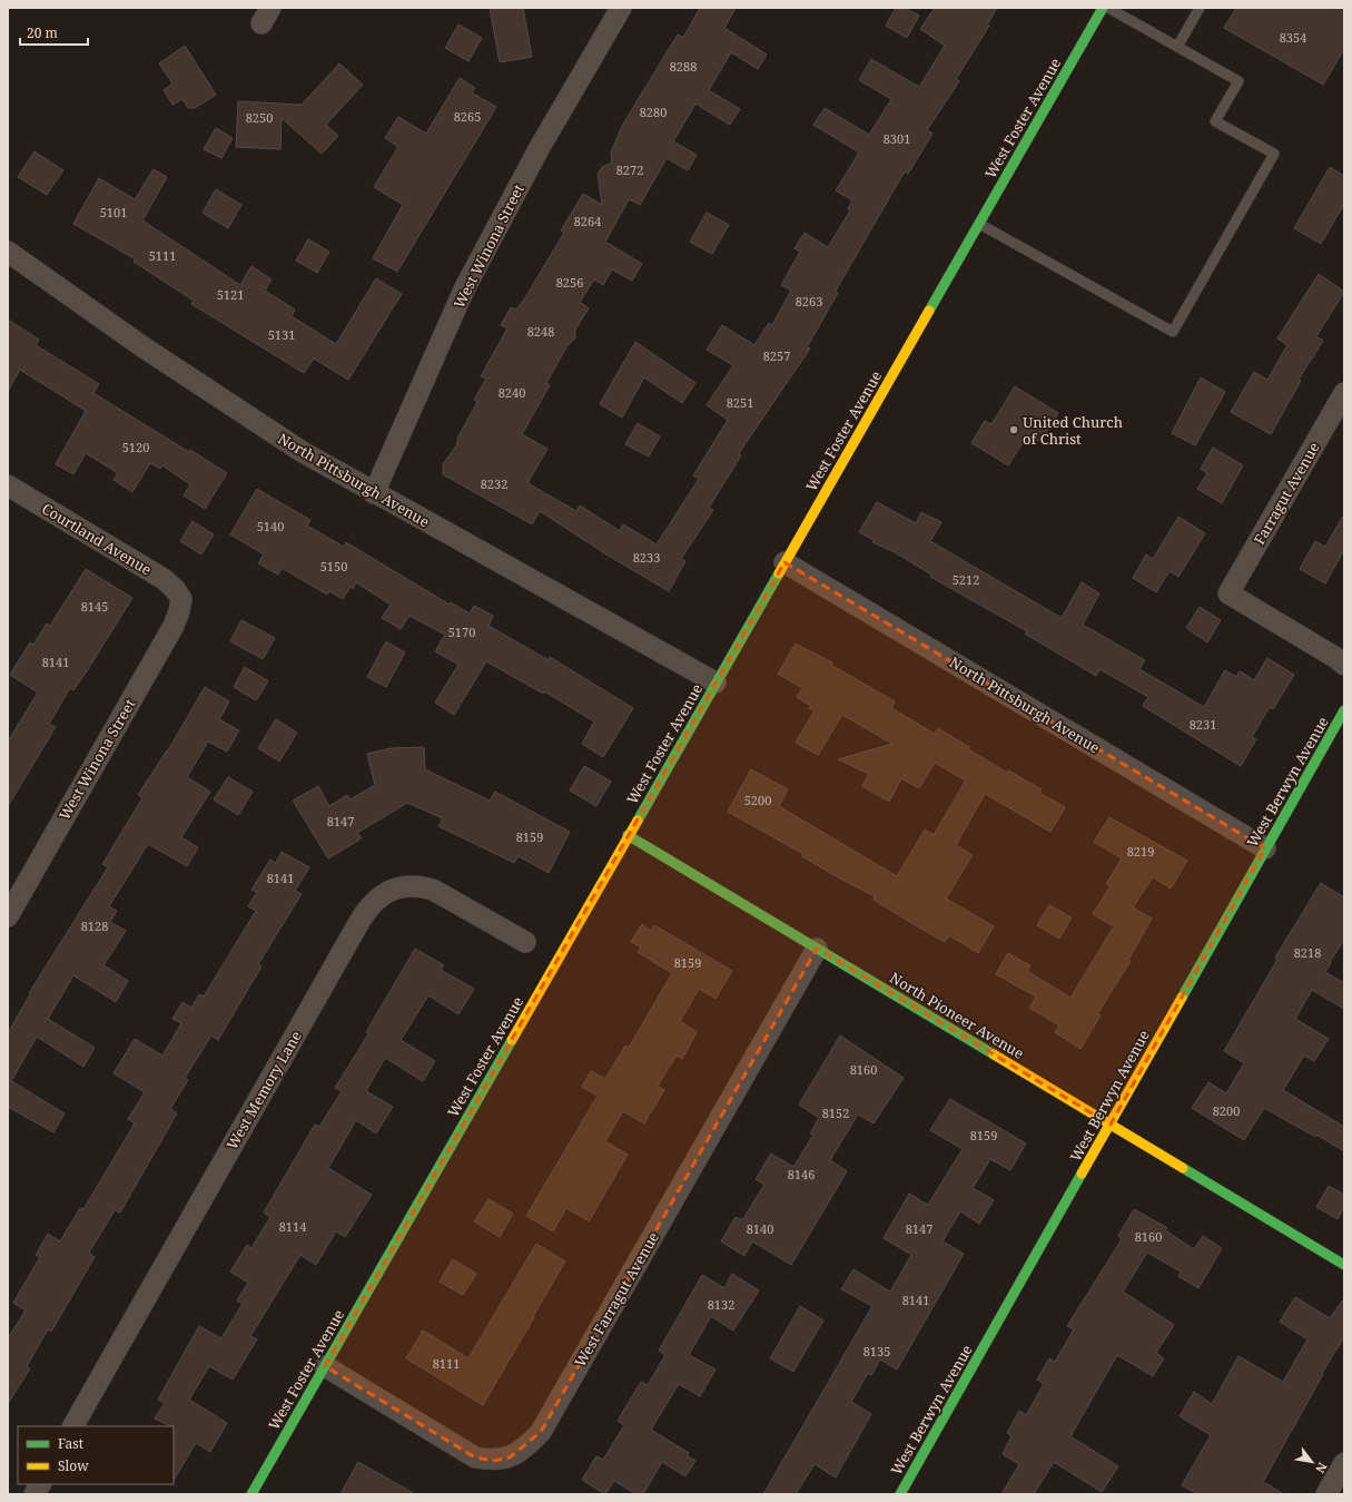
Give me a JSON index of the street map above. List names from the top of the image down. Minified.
{"streets":{"street":["West Foster Avenue","West Winona Street","North Pittsburgh Avenue","Farragut Avenue","Courtland Avenue","West Berwyn Avenue","North Pioneer Avenue","West Memory Lane","West Farragut Avenue"]},"crossings":[["West Foster Avenue","North Pittsburgh Avenue"],["West Foster Avenue","North Pioneer Avenue"],["West Foster Avenue","West Farragut Avenue"],["West Winona Street","North Pittsburgh Avenue"],["West Winona Street","Courtland Avenue"],["North Pittsburgh Avenue","West Berwyn Avenue"],["West Berwyn Avenue","North Pioneer Avenue"],["North Pioneer Avenue","West Farragut Avenue"]],"places":["United Church of Christ"],"house_numbers":["8354","8288","8280","8265","8250","8301","8272","5101","8264","5111","8256","5121","8263","8248","5131","8257","8240","8251","5120","8232","5140","8233","5150","5212","8145","5170","8141","8231","5200","8147","8159","8219","8141","8128","8218","8159","8160","8200","8152","8159","8146","8114","8140","8147","8160","8141","8132","8135","8111"],"legend":["Fast","Slow"],"scale_bar":"20 m","north":"bottom right"}
